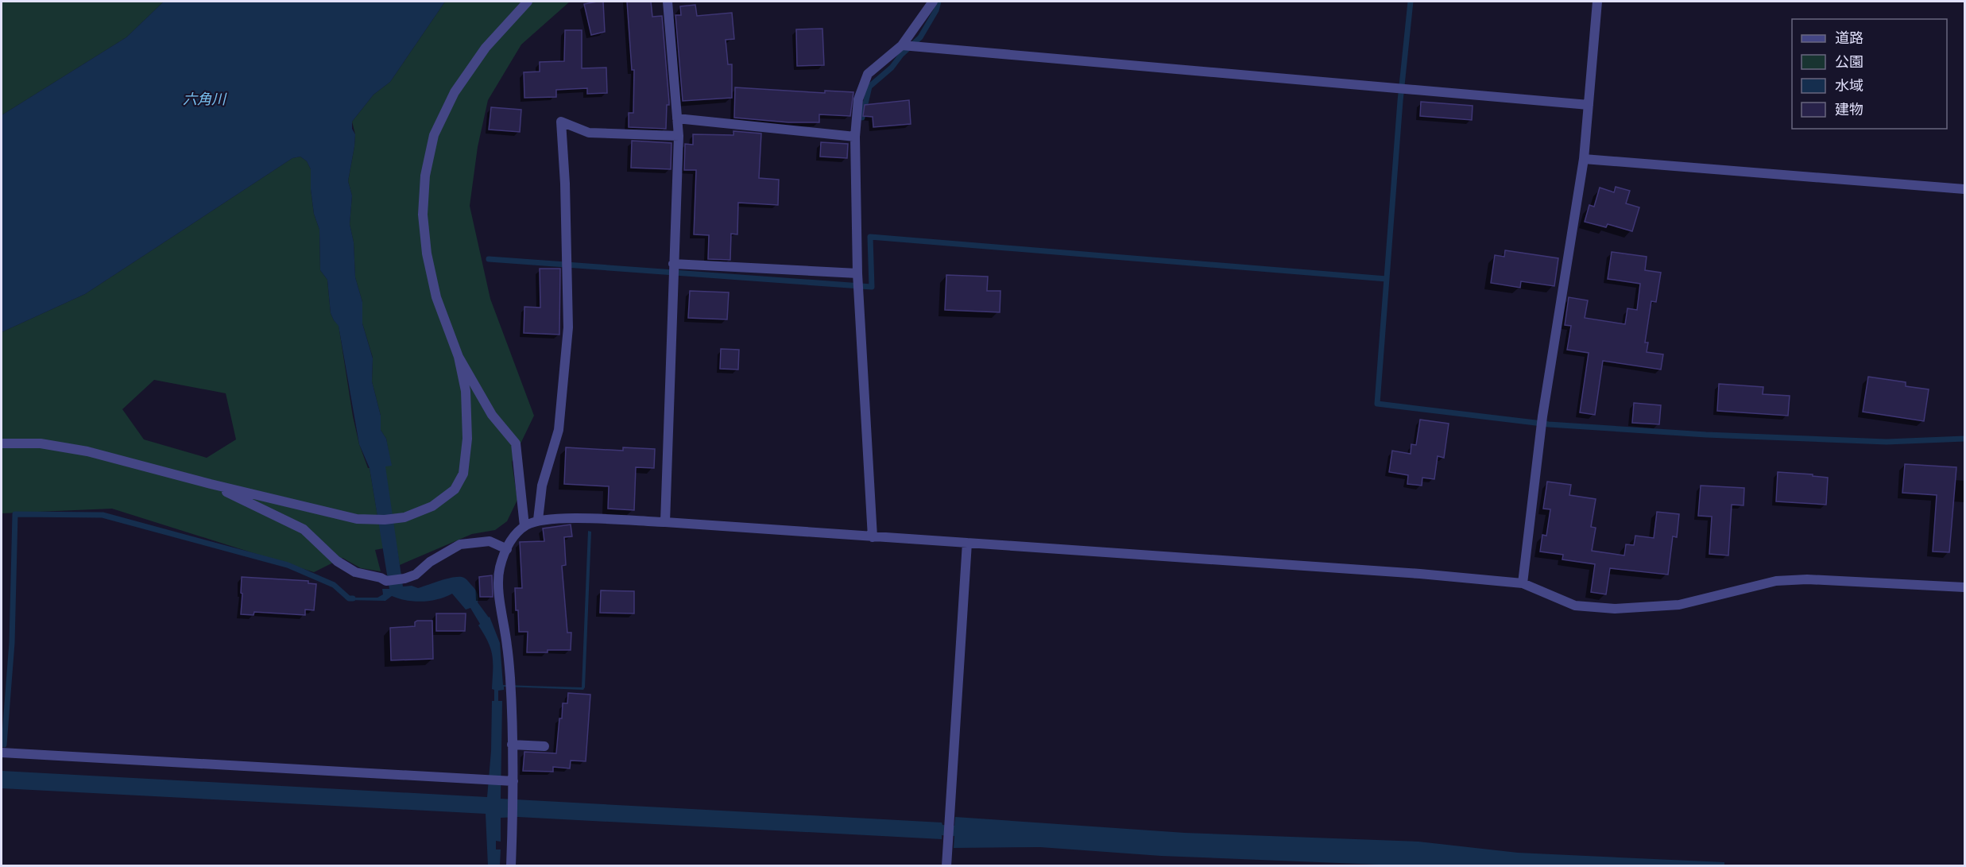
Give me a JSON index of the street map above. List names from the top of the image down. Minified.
{"water":["六角川"],"legend":["道路","公園","水域","建物"]}
